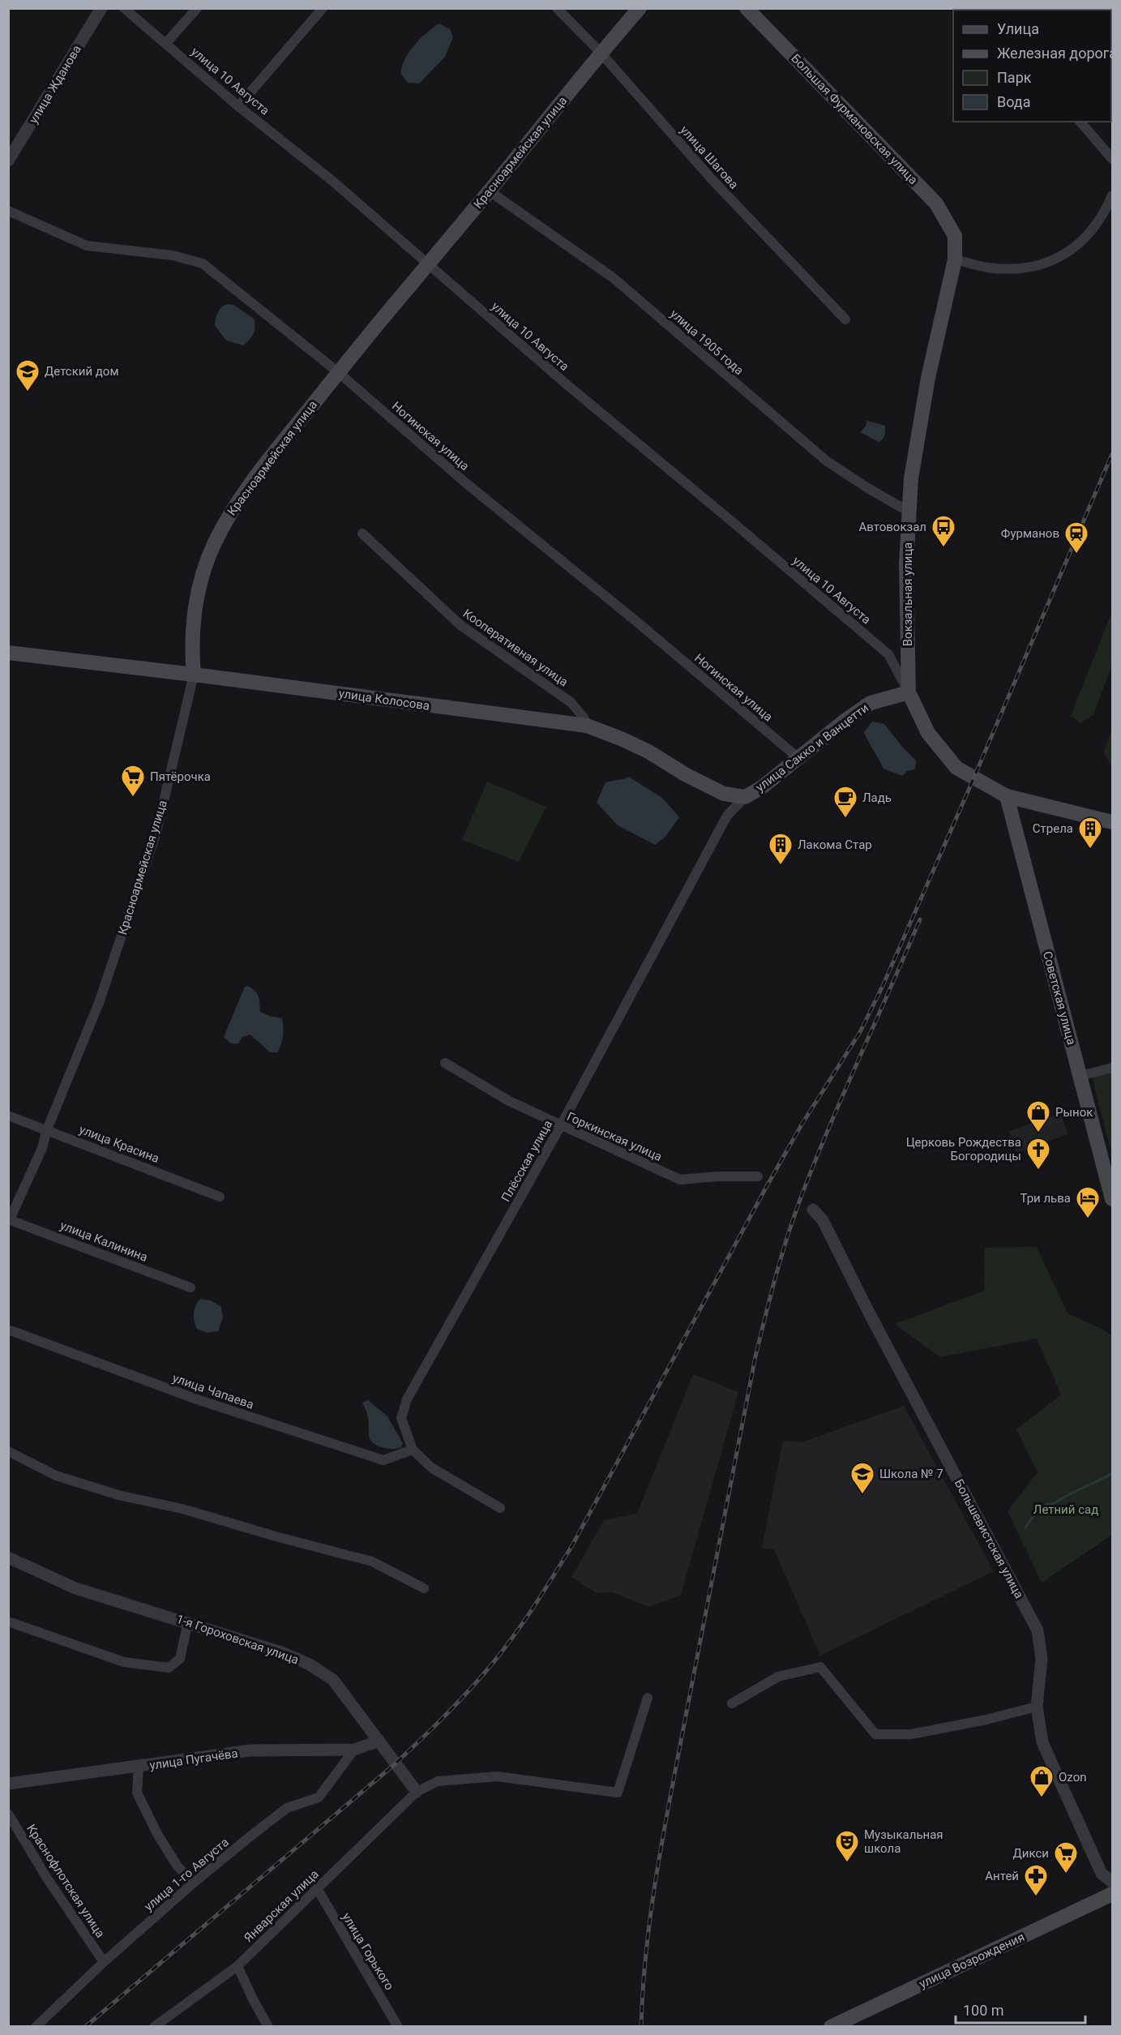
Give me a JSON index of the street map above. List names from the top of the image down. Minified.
{"streets":{"main road":["Большая Фурмановская улица","Красноармейская улица","Вокзальная улица","улица Колосова","улица Сакко и Ванцетти","Советская улица","улица Возрождения"],"street":["улица 10 Августа","улица Жданова","улица Шагова","улица 1905 года","Ногинская улица","Кооперативная улица","Горкинская улица","улица Красина","Плёсская улица","улица Калинина","улица Чапаева","Большевистская улица","1-я Гороховская улица","улица Пугачёва","улица 1-го Августа","Краснофлотская улица","Январская улица","улица Горького"]},"crossings":[["улица 10 Августа","Красноармейская улица"],["улица 10 Августа","Вокзальная улица"],["улица 10 Августа","улица Сакко и Ванцетти"],["Большая Фурмановская улица","Вокзальная улица"],["Красноармейская улица","улица Шагова"],["Красноармейская улица","улица 1905 года"],["Красноармейская улица","Ногинская улица"],["Красноармейская улица","улица Колосова"],["Красноармейская улица","улица Красина"],["Красноармейская улица","улица Калинина"],["улица 1905 года","Вокзальная улица"],["Ногинская улица","улица Сакко и Ванцетти"],["Вокзальная улица","улица Сакко и Ванцетти"],["Вокзальная улица","Советская улица"],["Кооперативная улица","улица Колосова"],["улица Колосова","улица Сакко и Ванцетти"],["улица Колосова","Плёсская улица"],["улица Сакко и Ванцетти","Плёсская улица"],["Горкинская улица","Плёсская улица"],["Плёсская улица","улица Чапаева"],["1-я Гороховская улица","улица Пугачёва"],["1-я Гороховская улица","Январская улица"],["улица Пугачёва","улица 1-го Августа"],["улица 1-го Августа","Краснофлотская улица"],["Январская улица","улица Горького"]],"parks":["Летний сад"],"places":{"school or university":["Детский дом","Школа № 7"],"bus stop":["Автовокзал"],"station":["Фурманов"],"supermarket":["Пятёрочка","Дикси"],"cafe":["Ладь"],"building":["Стрела","Лакома Стар"],"shop":["Рынок","Ozon"],"church":["Церковь Рождества Богородицы"],"hotel":["Три льва"],"theatre":["Музыкальная школа"],"pharmacy":["Антей"]},"legend":["Улица","Железная дорога","Парк","Вода"],"scale_bar":"100 m"}
